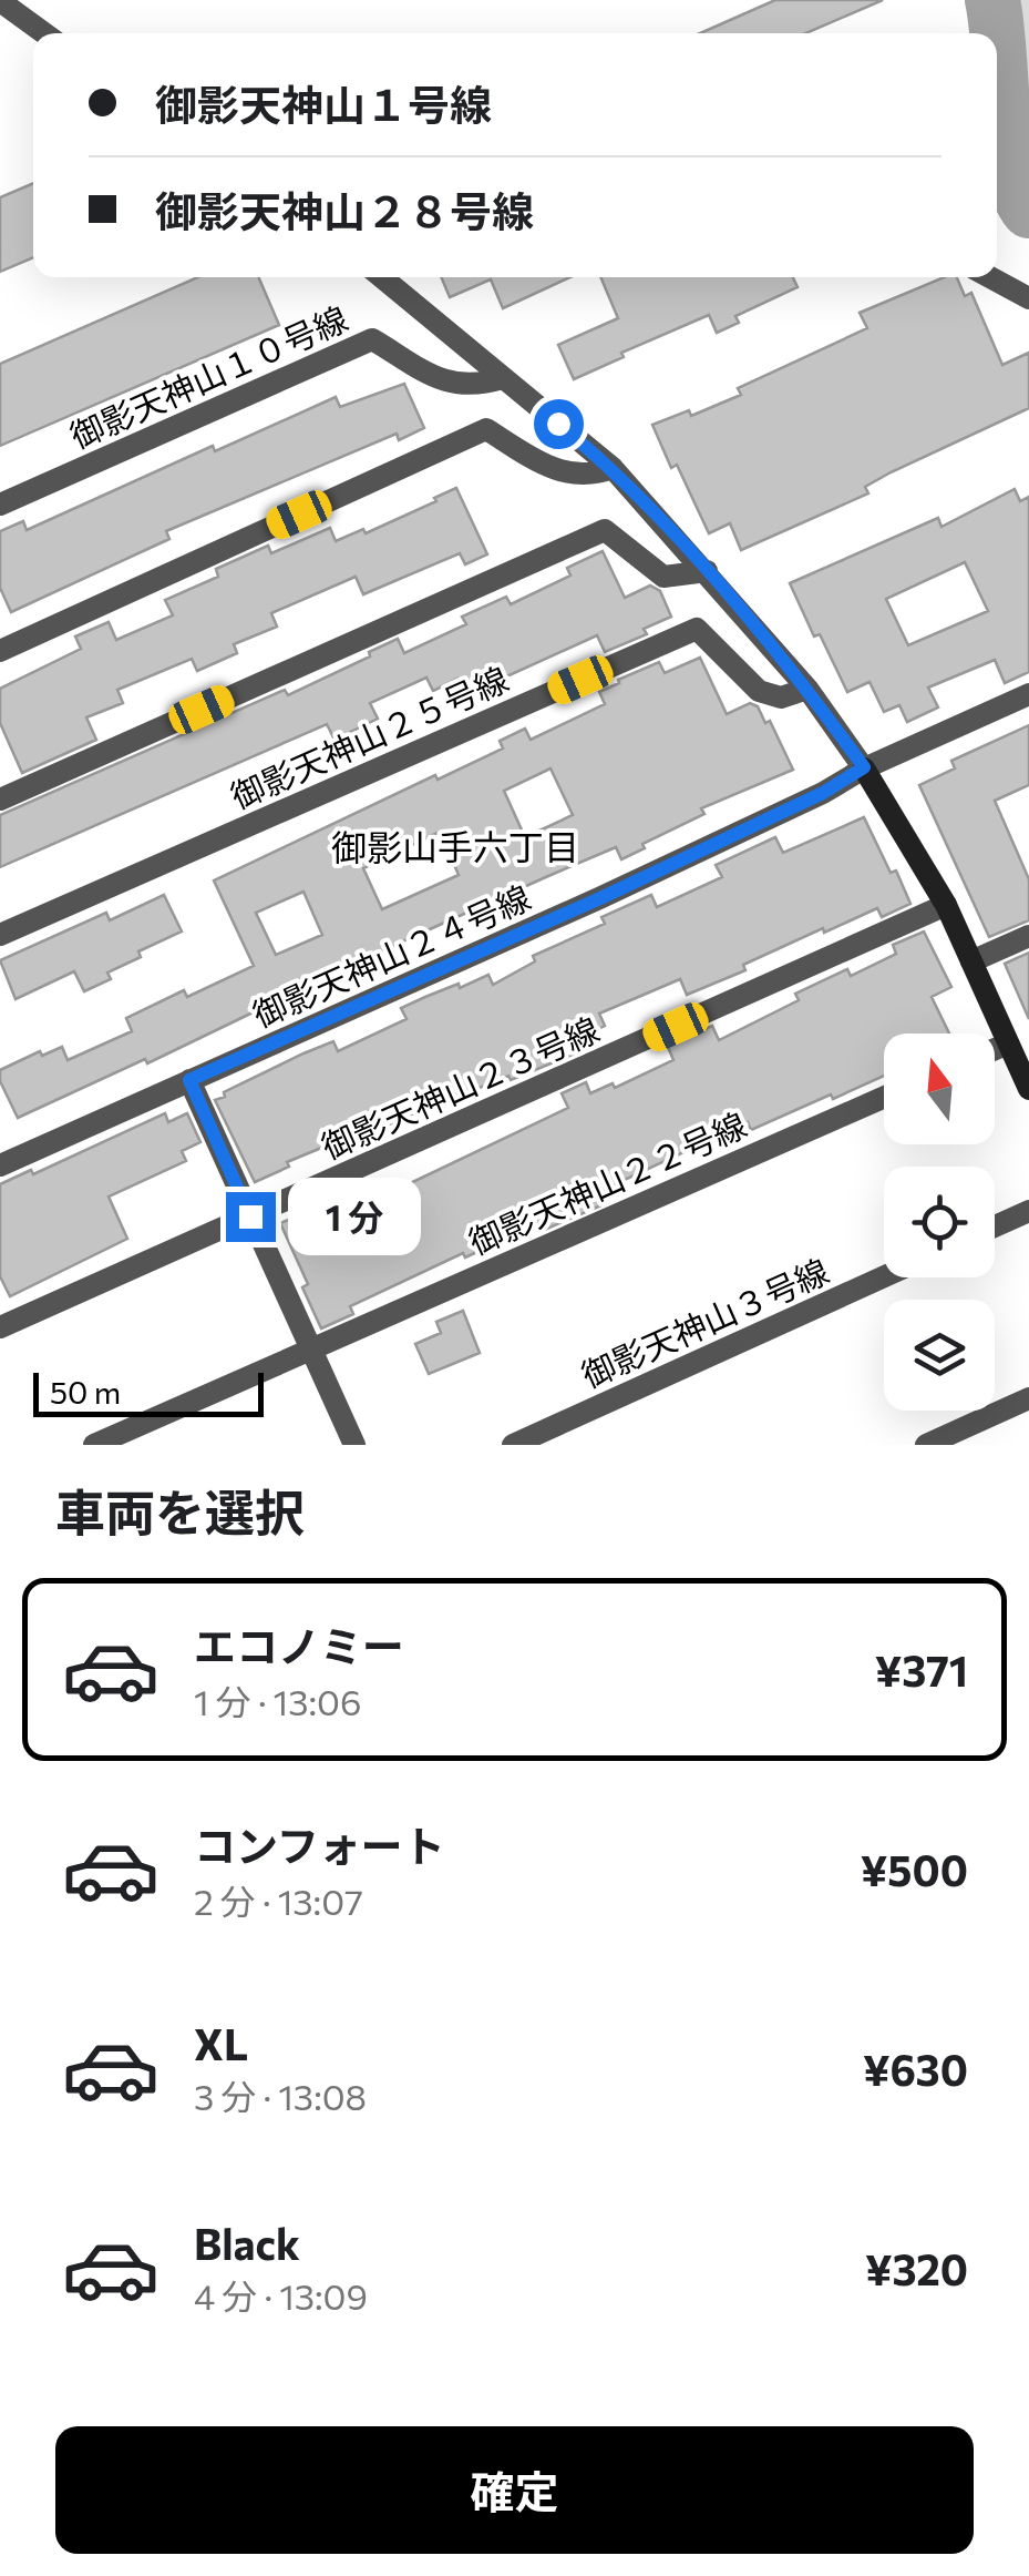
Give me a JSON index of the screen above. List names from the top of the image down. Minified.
{"streets":{"street":["御影天神山１０号線","御影天神山２５号線","御影天神山２４号線","御影天神山２３号線","御影天神山２２号線","御影天神山３号線"]},"districts":["御影山手六丁目"],"scale_bar":"50 m","north":"top","page":{"banner":["御影天神山１号線","御影天神山２８号線"],"bubble":"1 分","scale":"50 m","heading":"車両を選択","list":[{"name":"エコノミー","note":"1 分 · 13:06","value":"¥371"},{"name":"コンフォート","note":"2 分 · 13:07","value":"¥500"},{"name":"XL","note":"3 分 · 13:08","value":"¥630"},{"name":"Black","note":"4 分 · 13:09","value":"¥320"}],"buttons":"確定"}}
